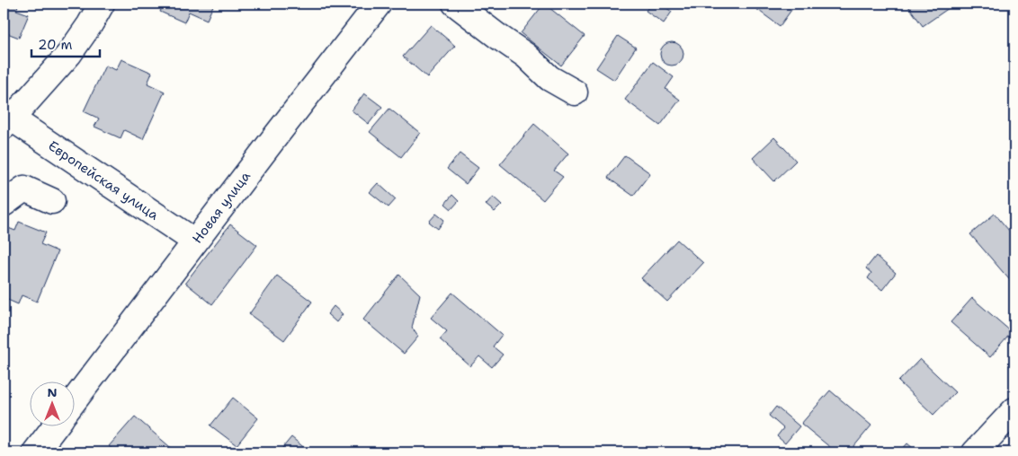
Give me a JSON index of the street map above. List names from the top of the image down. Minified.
{"streets":{"street":["Европейская улица","Новая улица"]},"crossings":[["Европейская улица","Новая улица"]],"scale_bar":"20 m","north":"top"}
